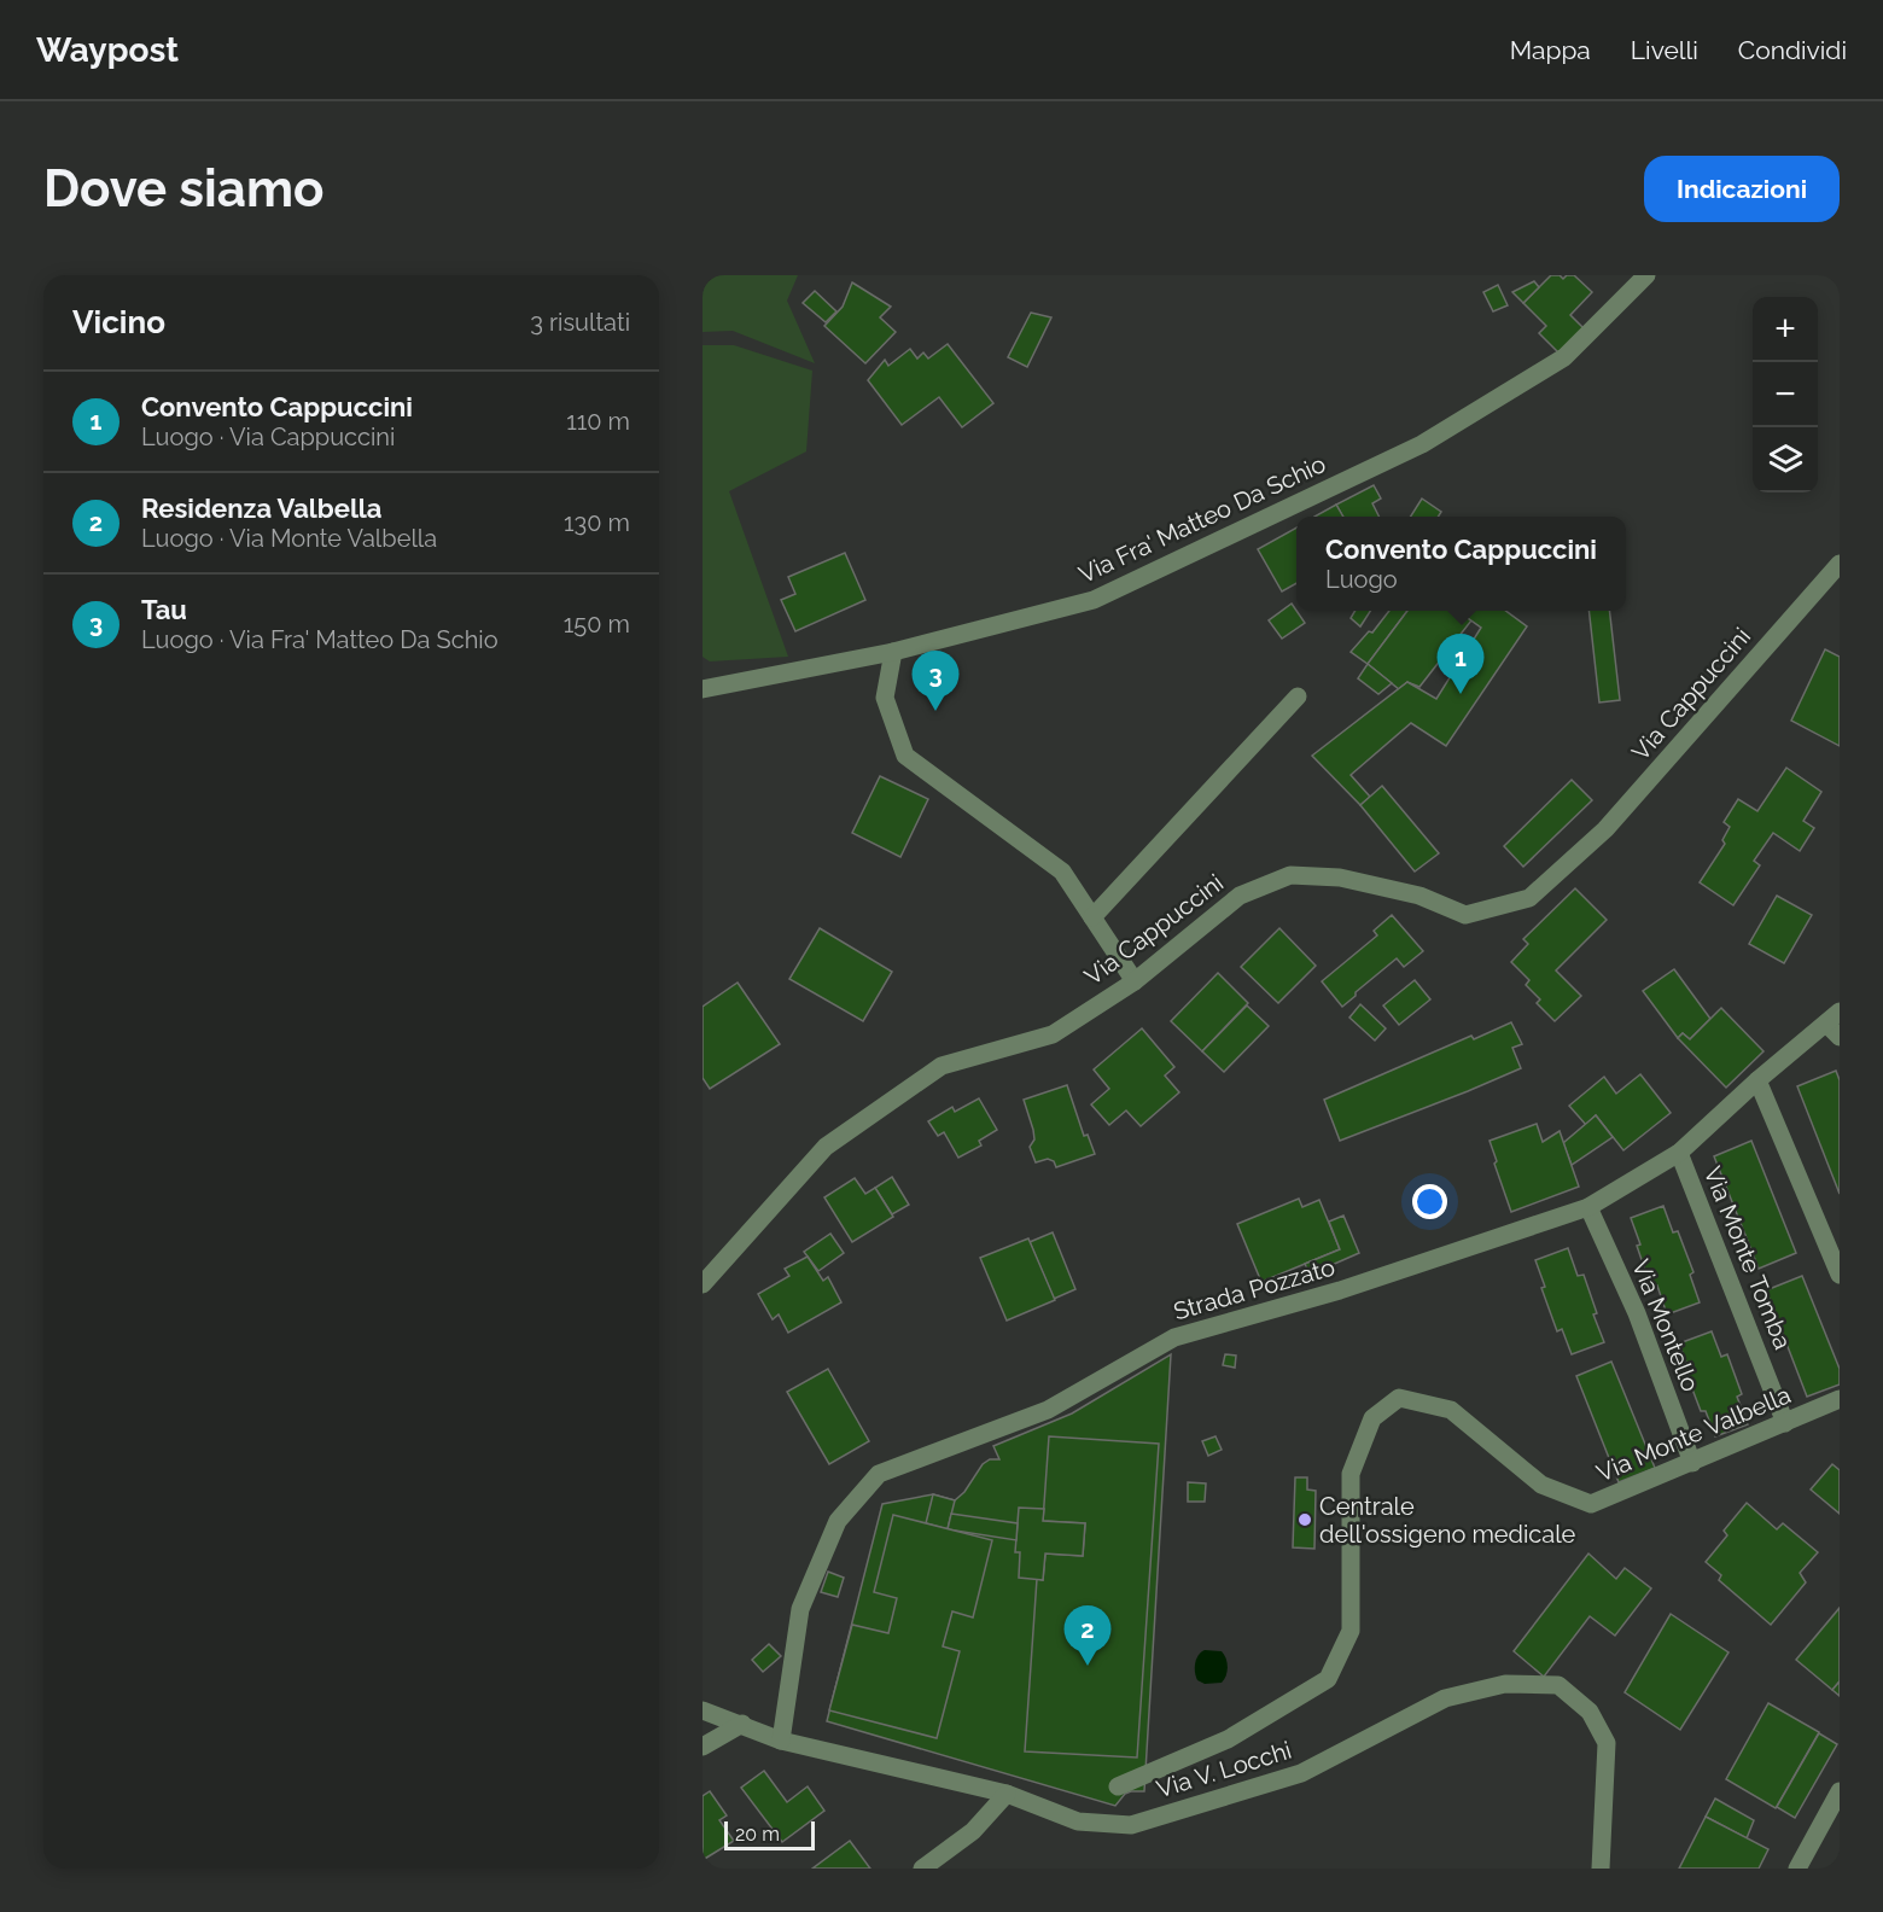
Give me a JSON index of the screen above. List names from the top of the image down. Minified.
{"streets":{"street":["Via Fra' Matteo Da Schio","Via Cappuccini","Via Monte Tomba","Strada Pozzato","Via Montello","Via Monte Valbella","Via V. Locchi"]},"crossings":[["Via Monte Tomba","Strada Pozzato"],["Via Monte Tomba","Via Monte Valbella"],["Strada Pozzato","Via Montello"],["Strada Pozzato","Via V. Locchi"],["Via Montello","Via Monte Valbella"]],"places":["Centrale dell'ossigeno medicale"],"scale_bar":"20 m","page":{"header":"Waypost","nav":["Mappa","Livelli","Condividi"],"buttons":"Indicazioni","title":"Dove siamo","heading":["Vicino","3 risultati"],"map_buttons":["+","−"],"list":[{"mark":"1","name":"Convento Cappuccini","note":"Luogo · Via Cappuccini","value":"110 m"},{"mark":"2","name":"Residenza Valbella","note":"Luogo · Via Monte Valbella","value":"130 m"},{"mark":"3","name":"Tau","note":"Luogo · Via Fra' Matteo Da Schio","value":"150 m"}],"popup":["Convento Cappuccini","Luogo"],"pins":["1","3","2"],"scale":"20 m"}}
